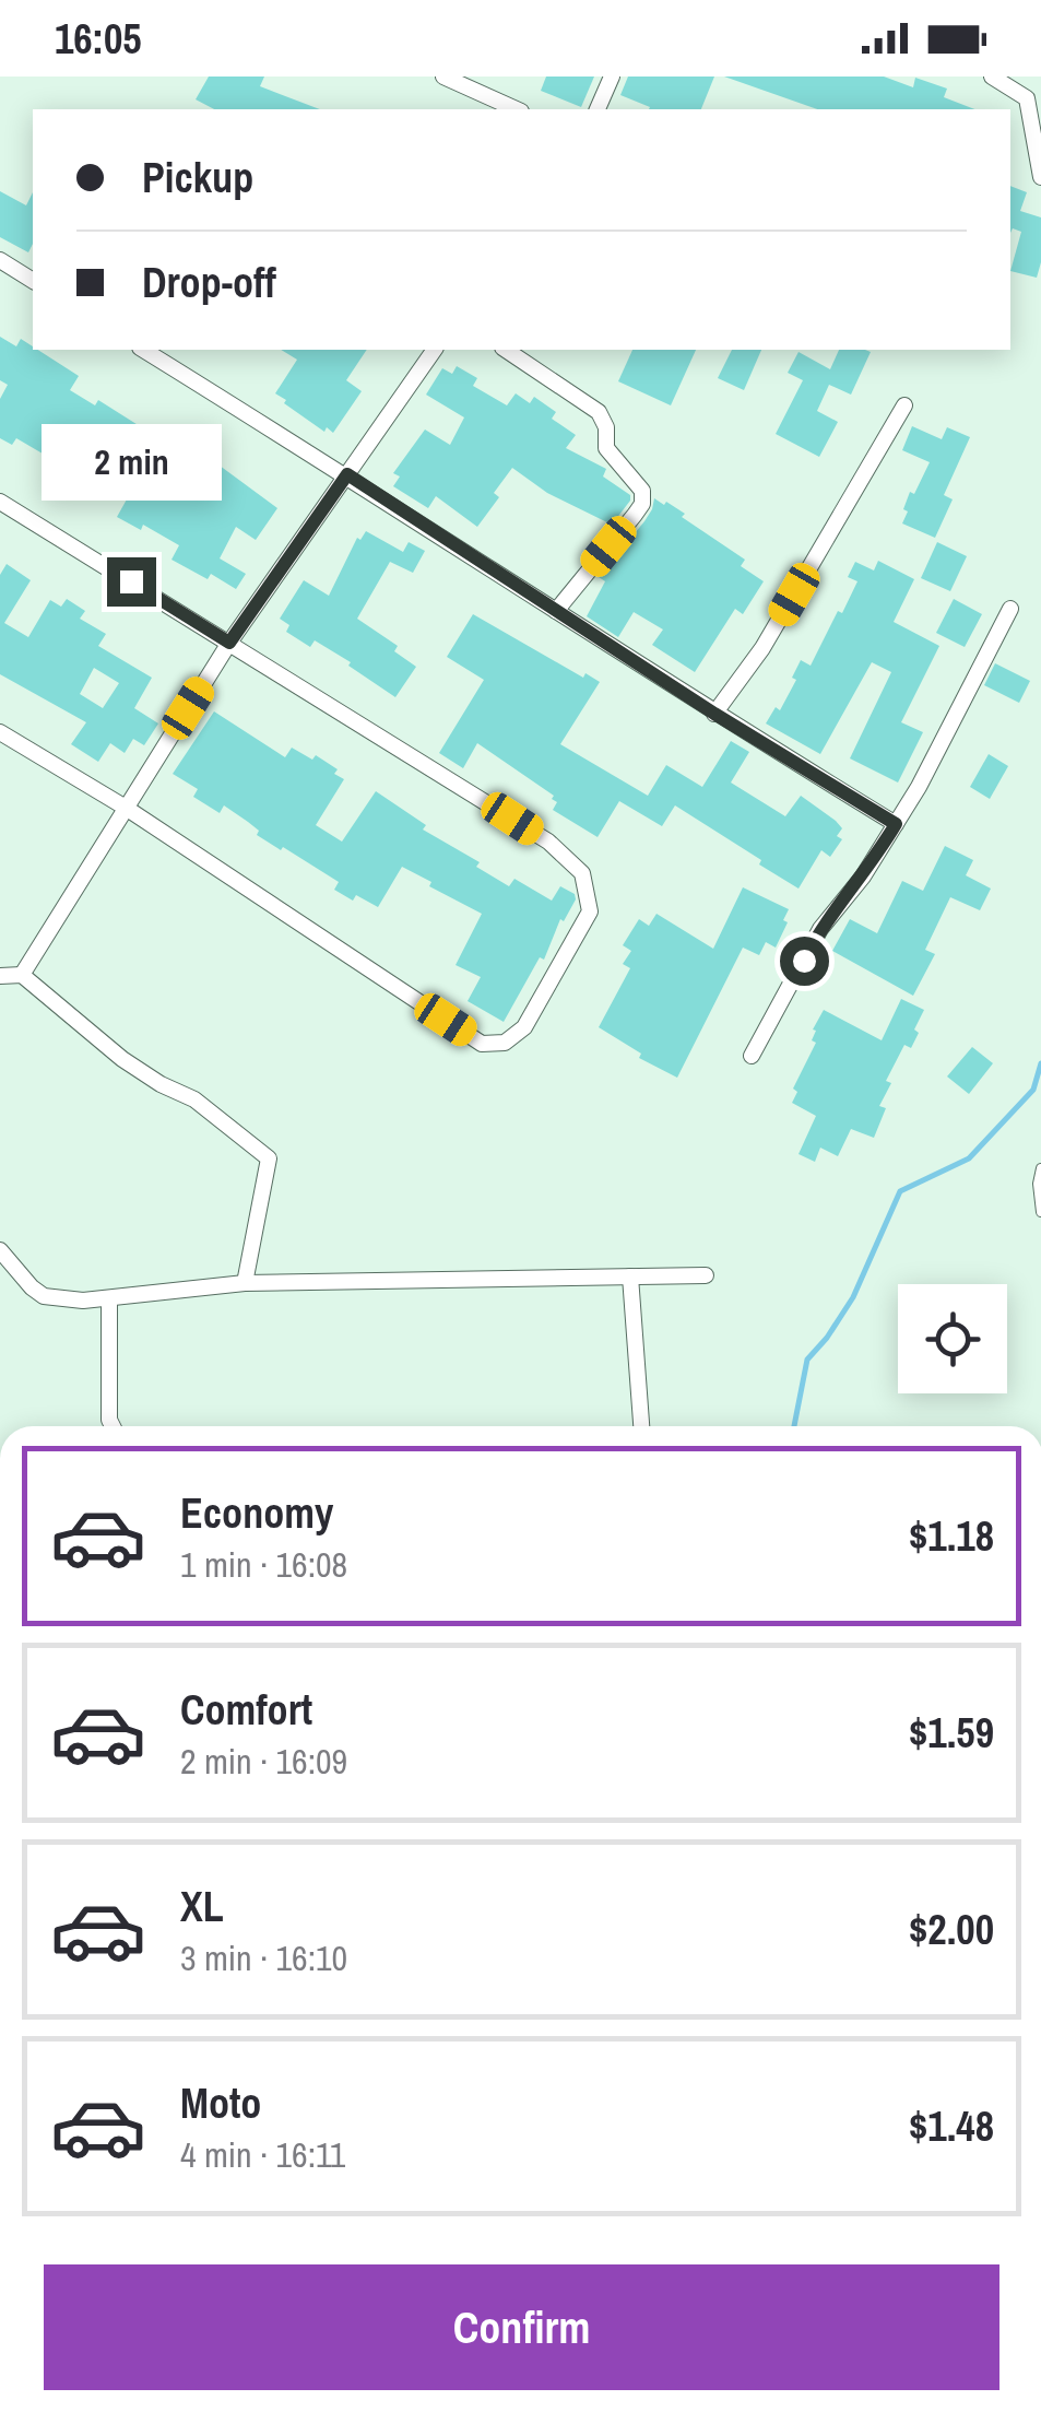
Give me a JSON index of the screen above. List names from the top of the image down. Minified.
{"page":{"status":"16:05","banner":["Pickup","Drop-off"],"bubble":"2 min","list":[{"name":"Economy","note":"1 min · 16:08","value":"$1.18"},{"name":"Comfort","note":"2 min · 16:09","value":"$1.59"},{"name":"XL","note":"3 min · 16:10","value":"$2.00"},{"name":"Moto","note":"4 min · 16:11","value":"$1.48"}],"buttons":"Confirm"}}
